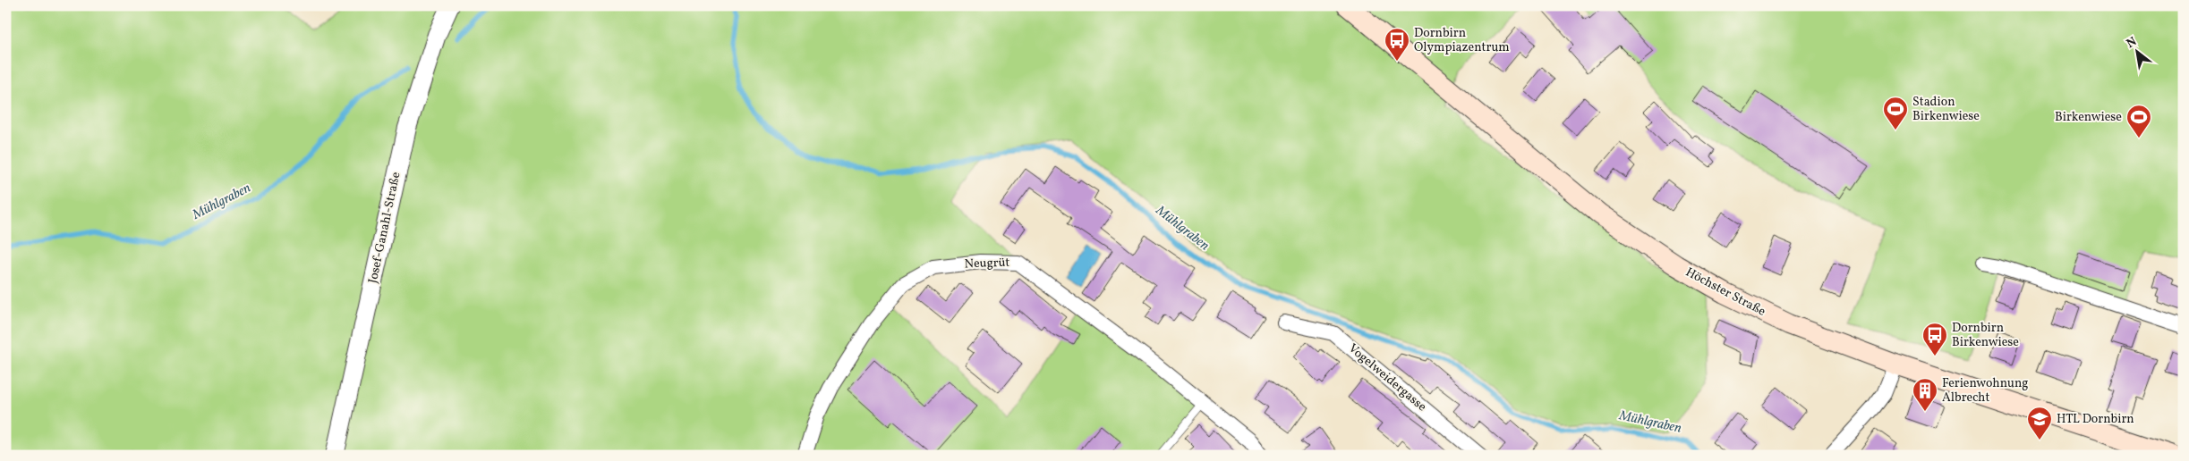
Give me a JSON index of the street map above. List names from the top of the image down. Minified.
{"streets":{"main road":["Höchster Straße"],"street":["Josef-Ganahl-Straße","Neugrüt","Vogelweidergasse"]},"water":["Mühlgraben"],"places":{"bus stop":["Dornbirn Olympiazentrum","Dornbirn Birkenwiese"],"sports":["Stadion Birkenwiese","Birkenwiese"],"building":["Ferienwohnung Albrecht"],"school or university":["HTL Dornbirn"]},"north":"top left"}
